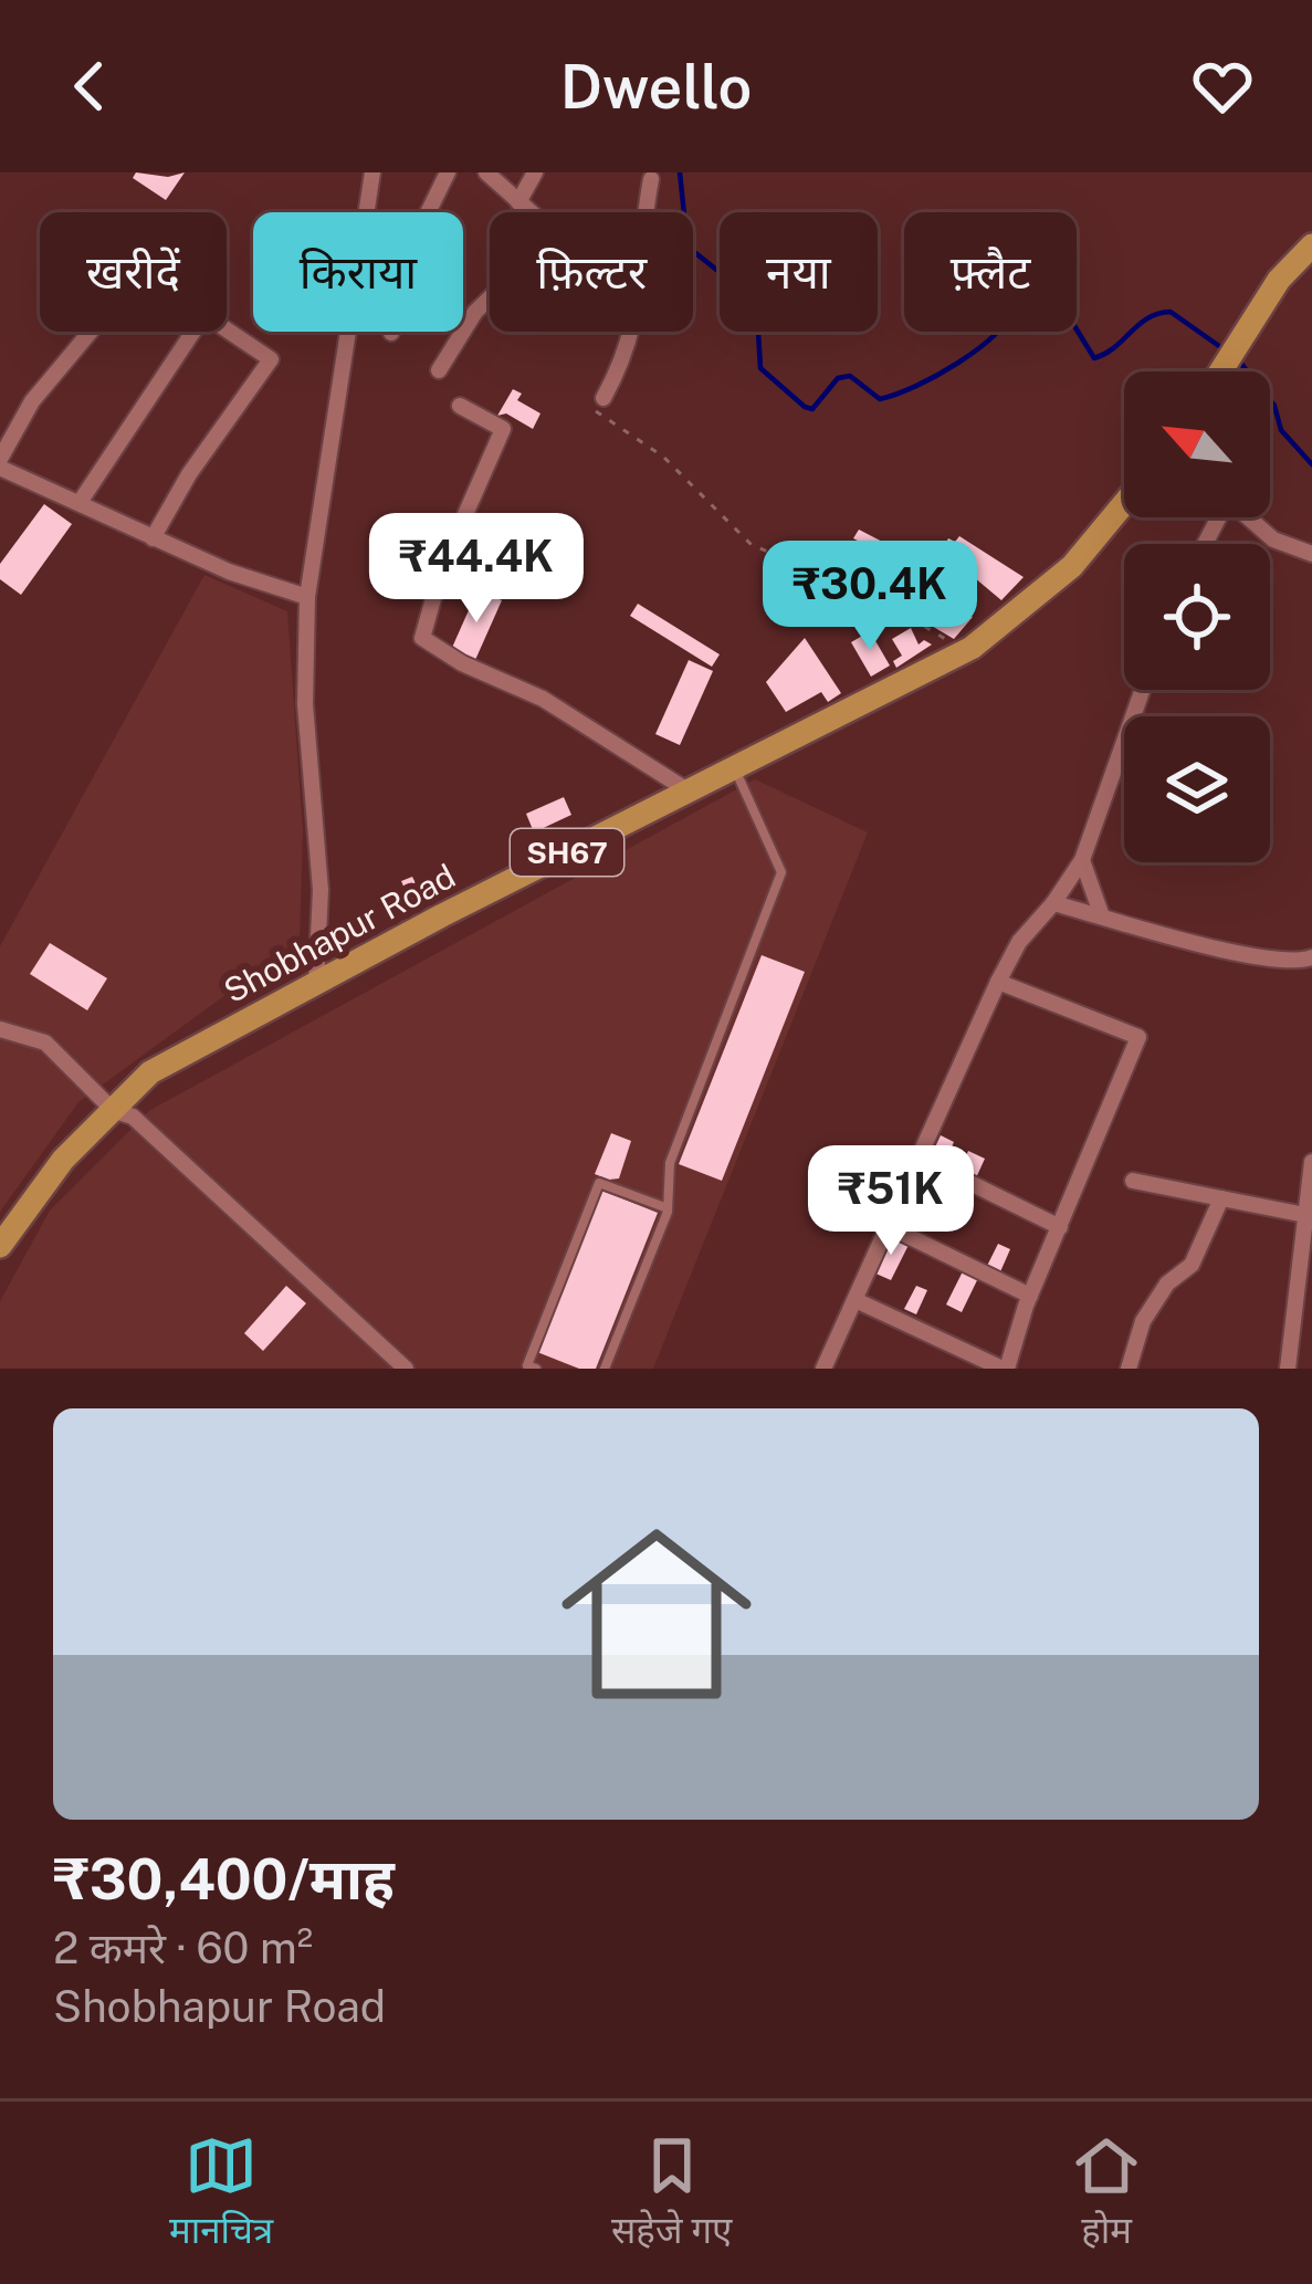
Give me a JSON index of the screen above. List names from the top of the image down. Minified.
{"streets":{"main road":["SH67","Shobhapur Road"]},"north":"top left","page":{"header":"Dwello","chip":["खरीदें","किराया","फ़िल्टर","नया","फ़्लैट"],"price":["₹44.4K","₹30.4K","₹51K"],"list":[{"name":"₹30,400/माह","note":"2 कमरे · 60 m² · Shobhapur Road"}],"tabs":["मानचित्र","सहेजे गए","होम"]}}
